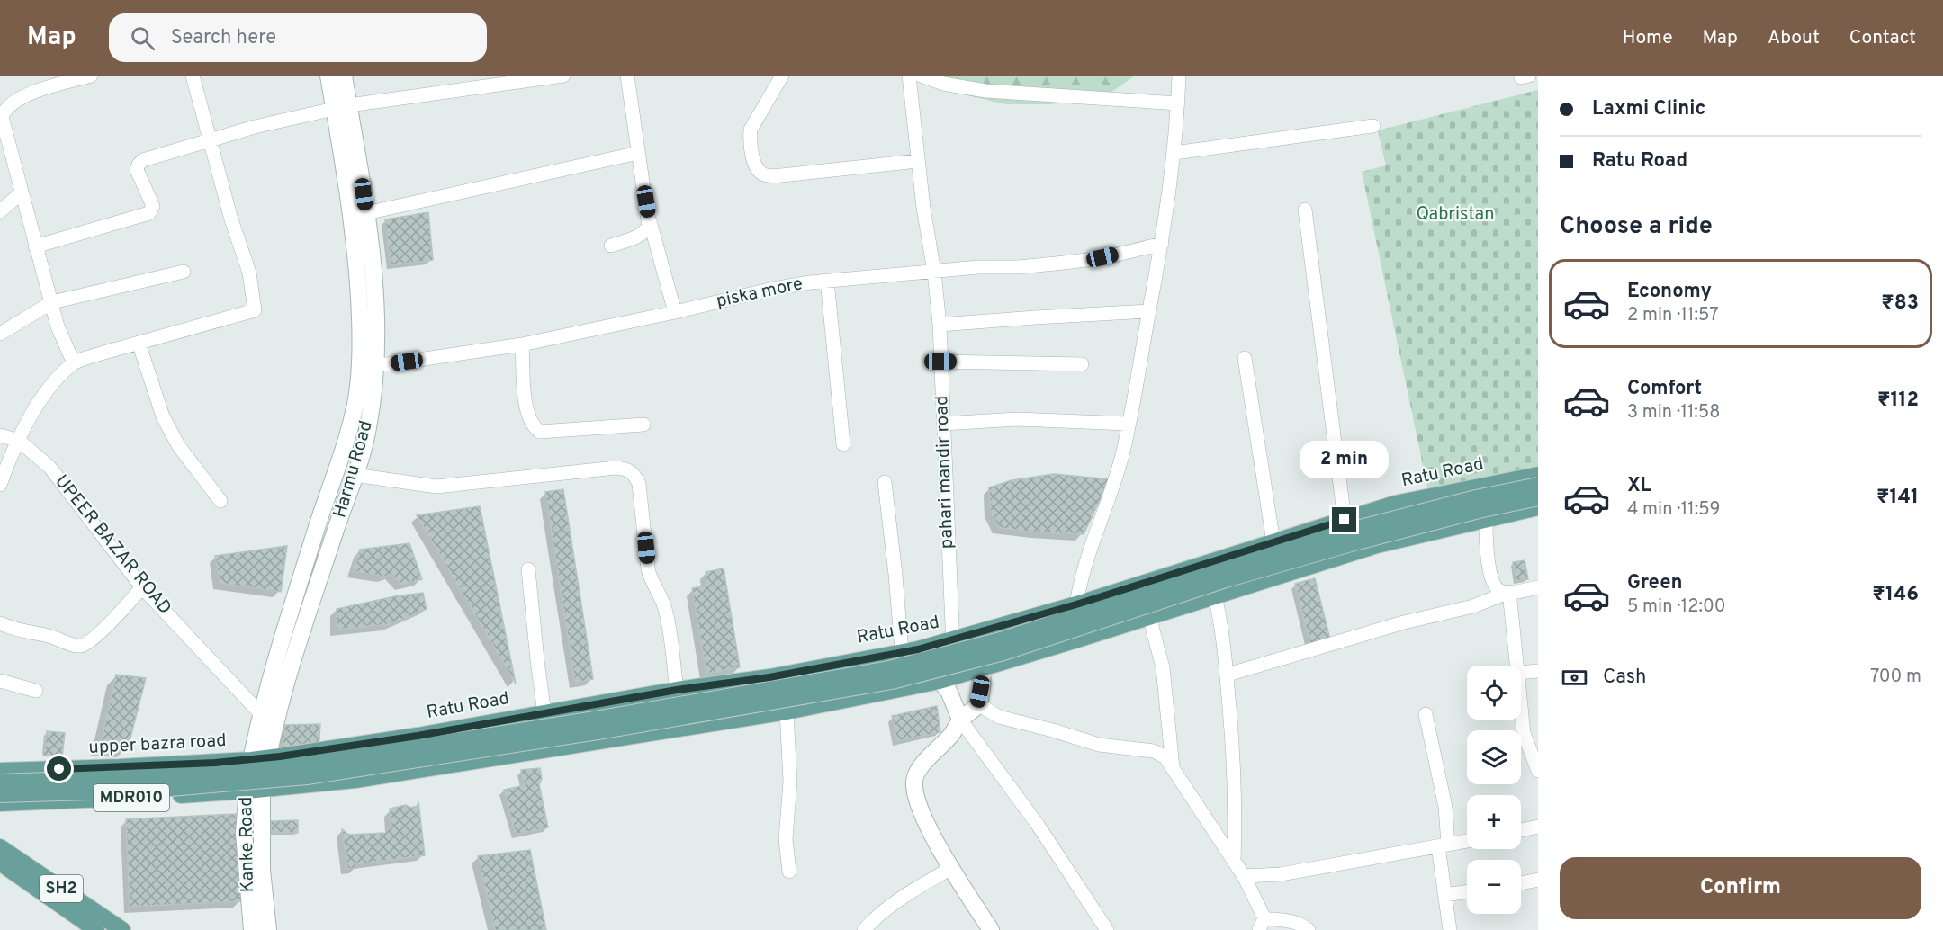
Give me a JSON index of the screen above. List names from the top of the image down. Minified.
{"streets":{"main road":["Harmu Road","Ratu Road","upper bazra road","MDR010","Kanke Road","SH2"],"street":["piska more","pahari mandir road","UPEER BAZAR ROAD"]},"crossings":[["piska more","Harmu Road"],["piska more","pahari mandir road"],["Harmu Road","Ratu Road"],["Harmu Road","UPEER BAZAR ROAD"],["Harmu Road","upper bazra road"],["Harmu Road","Kanke Road"],["pahari mandir road","Ratu Road"],["Ratu Road","upper bazra road"],["Ratu Road","Kanke Road"],["upper bazra road","Kanke Road"],["MDR010","Kanke Road"]],"parks":["Qabristan"],"page":{"header":"Map","search":"Search here","nav":["Home","Map","About","Contact"],"banner":["Laxmi Clinic","Ratu Road"],"heading":"Choose a ride","list":[{"name":"Economy","note":"2 min · 11:57","value":"₹83"},{"name":"Comfort","note":"3 min · 11:58","value":"₹112"},{"name":"XL","note":"4 min · 11:59","value":"₹141"},{"name":"Green","note":"5 min · 12:00","value":"₹146"}],"bubble":"2 min","pay":["Cash","700 m"],"map_buttons":["+","−"],"buttons":"Confirm"}}
